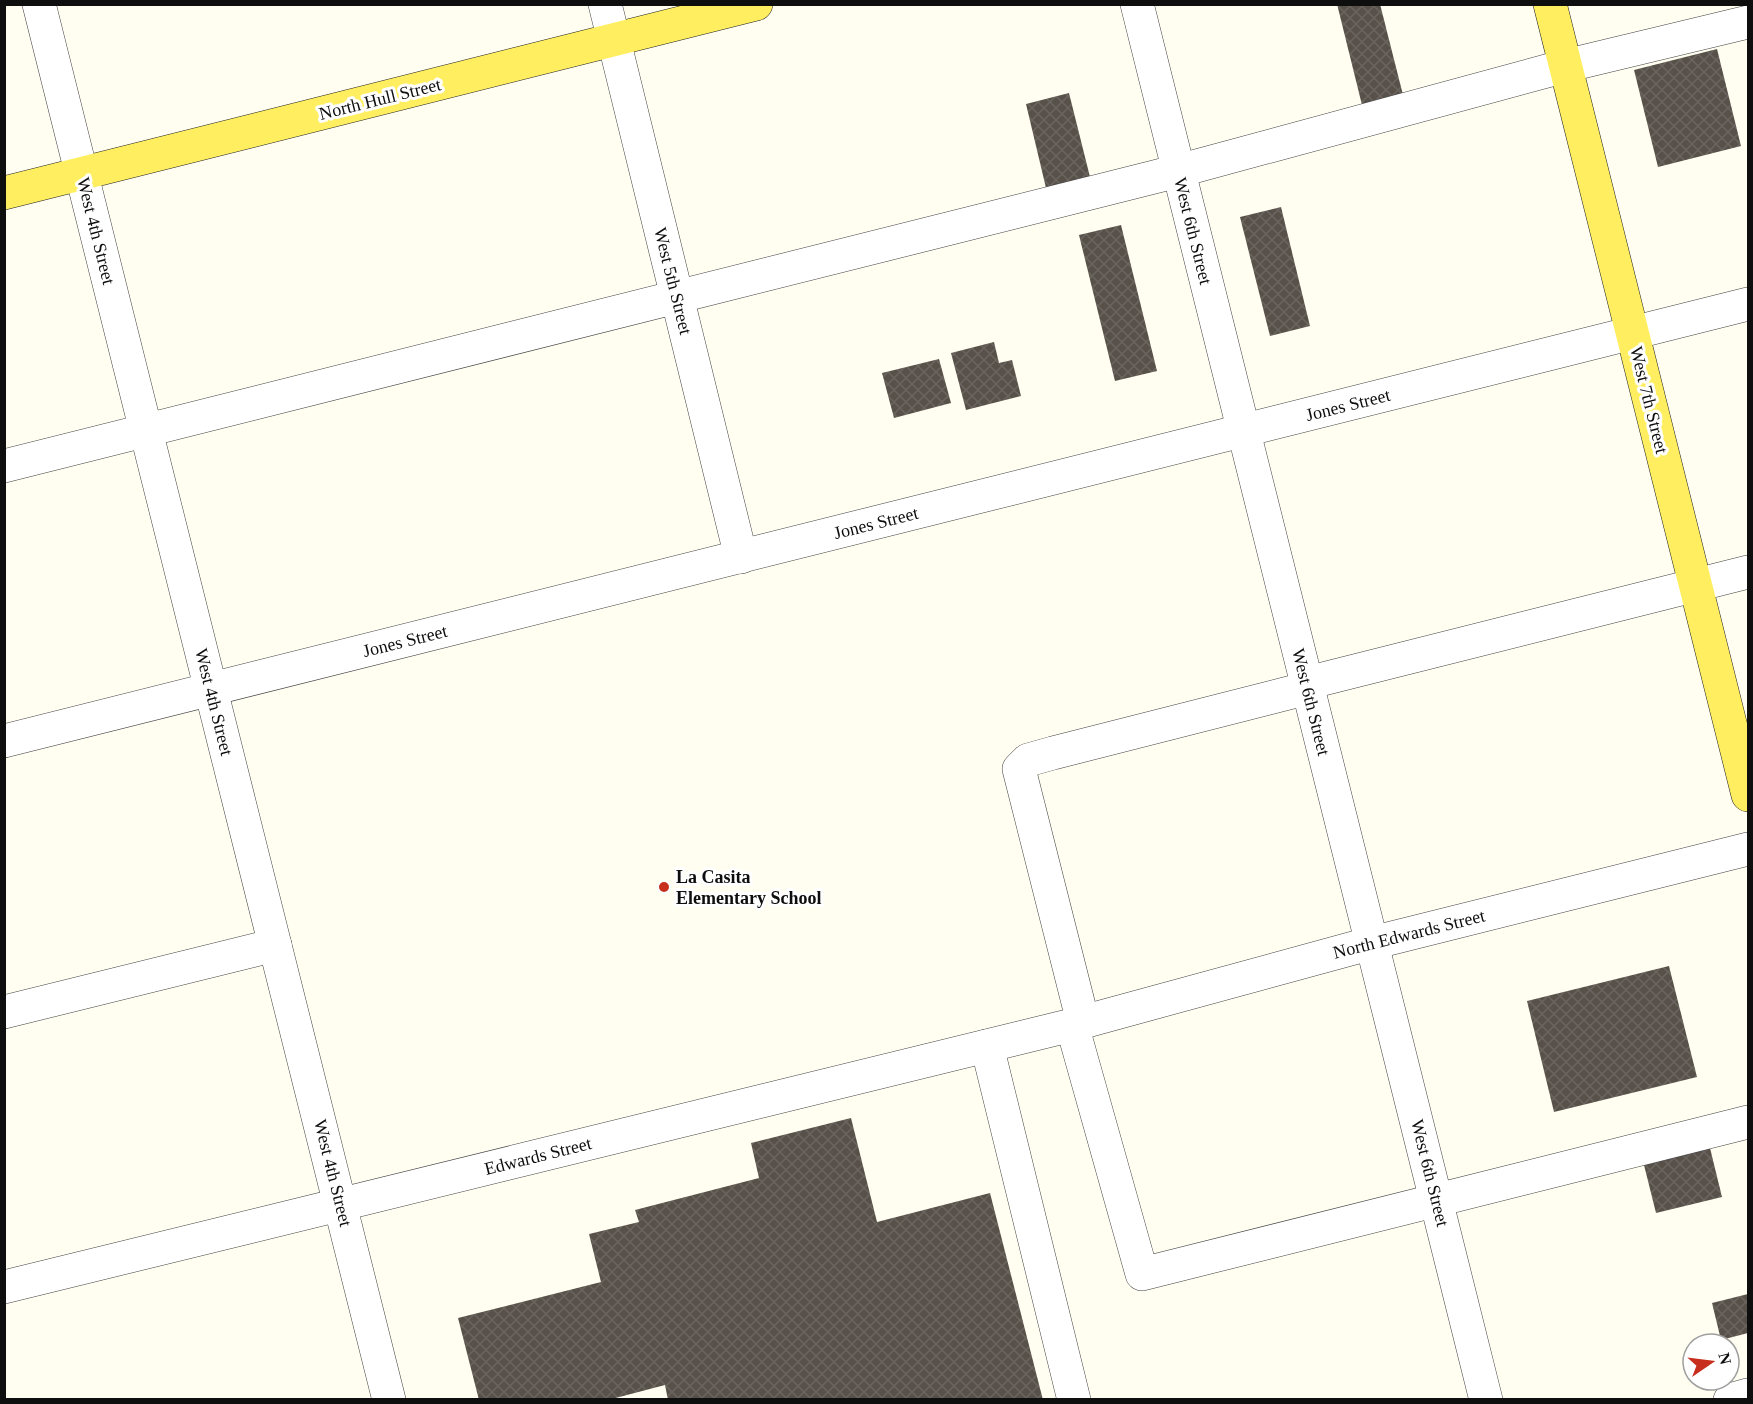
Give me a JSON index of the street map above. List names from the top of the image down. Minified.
{"streets":{"main road":["North Hull Street","West 7th Street"],"street":["West 4th Street","West 6th Street","West 5th Street","Jones Street","North Edwards Street","Edwards Street"]},"crossings":[["North Hull Street","West 4th Street"],["North Hull Street","West 5th Street"],["West 4th Street","Jones Street"],["West 4th Street","Edwards Street"],["West 6th Street","Jones Street"],["West 6th Street","North Edwards Street"],["West 5th Street","Jones Street"],["West 7th Street","Jones Street"],["North Edwards Street","Edwards Street"]],"places":["La Casita Elementary School"],"north":"right"}
